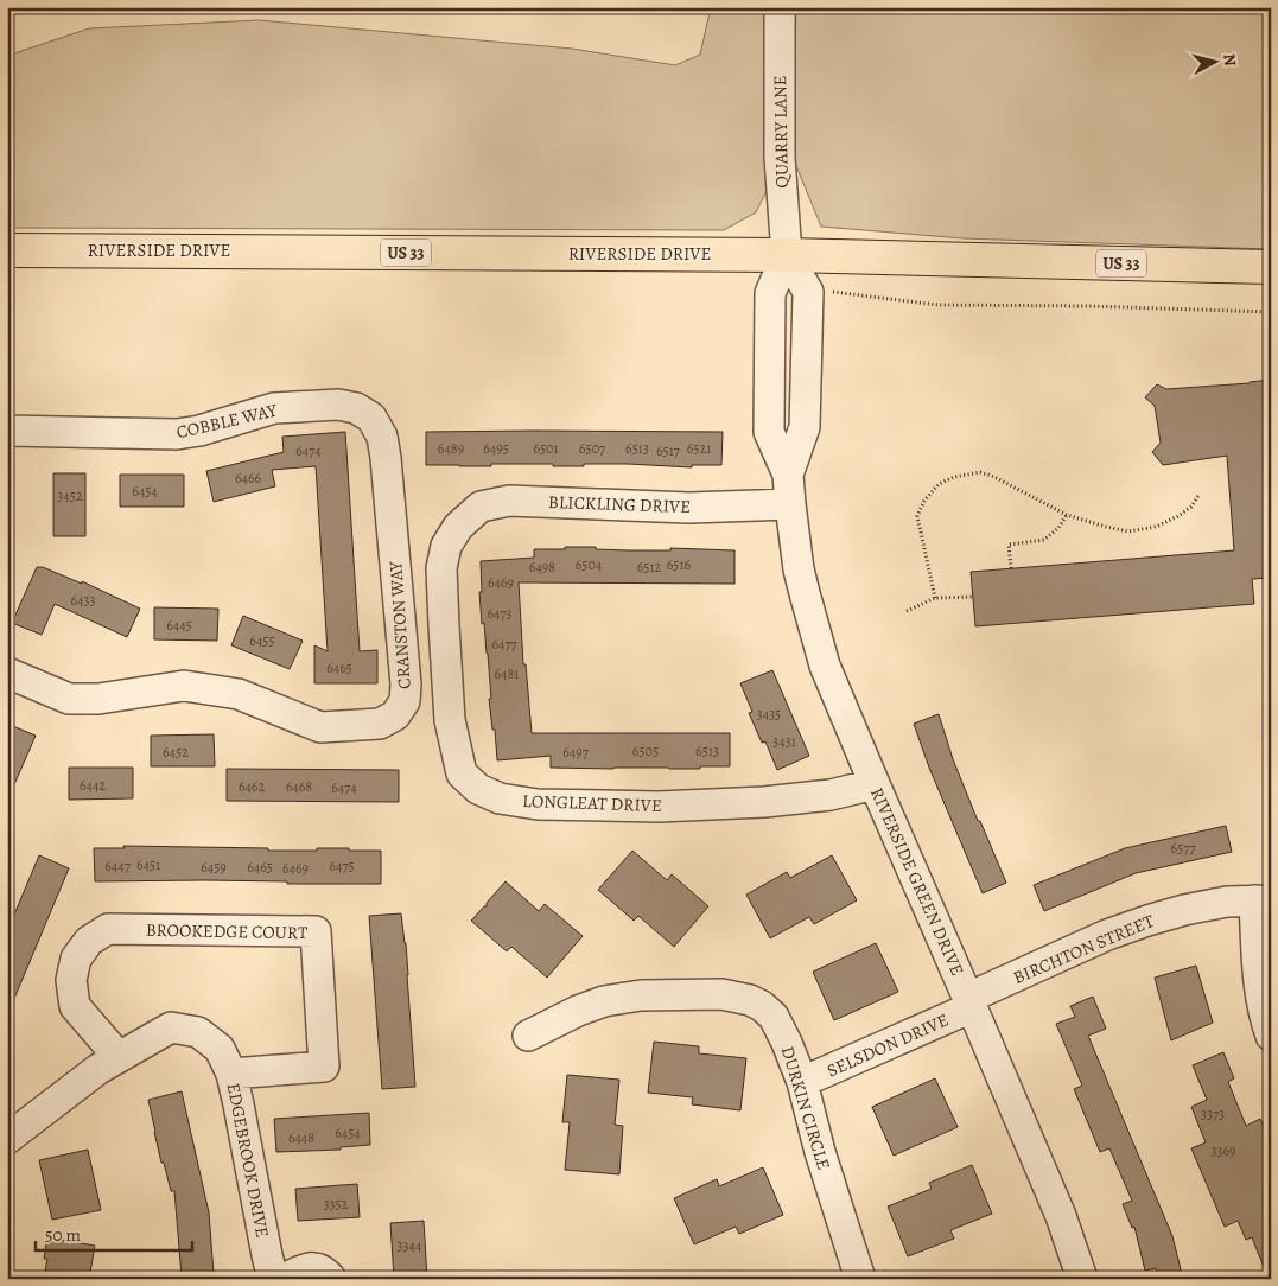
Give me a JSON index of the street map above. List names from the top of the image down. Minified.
{"streets":{"main road":["RIVERSIDE DRIVE","US 33"],"street":["QUARRY LANE","COBBLE WAY","BLICKLING DRIVE","CRANSTON WAY","LONGLEAT DRIVE","RIVERSIDE GREEN DRIVE","BROOKEDGE COURT","BIRCHTON STREET","SELSDON DRIVE","DURKIN CIRCLE","EDGEBROOK DRIVE"]},"crossings":[["QUARRY LANE","RIVERSIDE DRIVE"],["QUARRY LANE","RIVERSIDE GREEN DRIVE"],["RIVERSIDE DRIVE","RIVERSIDE GREEN DRIVE"],["COBBLE WAY","CRANSTON WAY"],["BLICKLING DRIVE","LONGLEAT DRIVE"],["BLICKLING DRIVE","RIVERSIDE GREEN DRIVE"],["LONGLEAT DRIVE","RIVERSIDE GREEN DRIVE"],["RIVERSIDE GREEN DRIVE","BIRCHTON STREET"],["RIVERSIDE GREEN DRIVE","SELSDON DRIVE"],["BROOKEDGE COURT","EDGEBROOK DRIVE"],["BIRCHTON STREET","SELSDON DRIVE"],["SELSDON DRIVE","DURKIN CIRCLE"]],"house_numbers":["6489","6495","6501","6507","6513","6521","6474","6517","6466","6454","3452","6504","6516","6498","6512","6469","6433","6473","6445","6455","6477","6465","6481","3435","3431","6505","6513","6452","6497","6442","6462","6468","6474","6577","6451","6447","6475","6459","6465","6469","3373","6454","6448","3369","3352","3344"],"scale_bar":"50 m","north":"right"}
